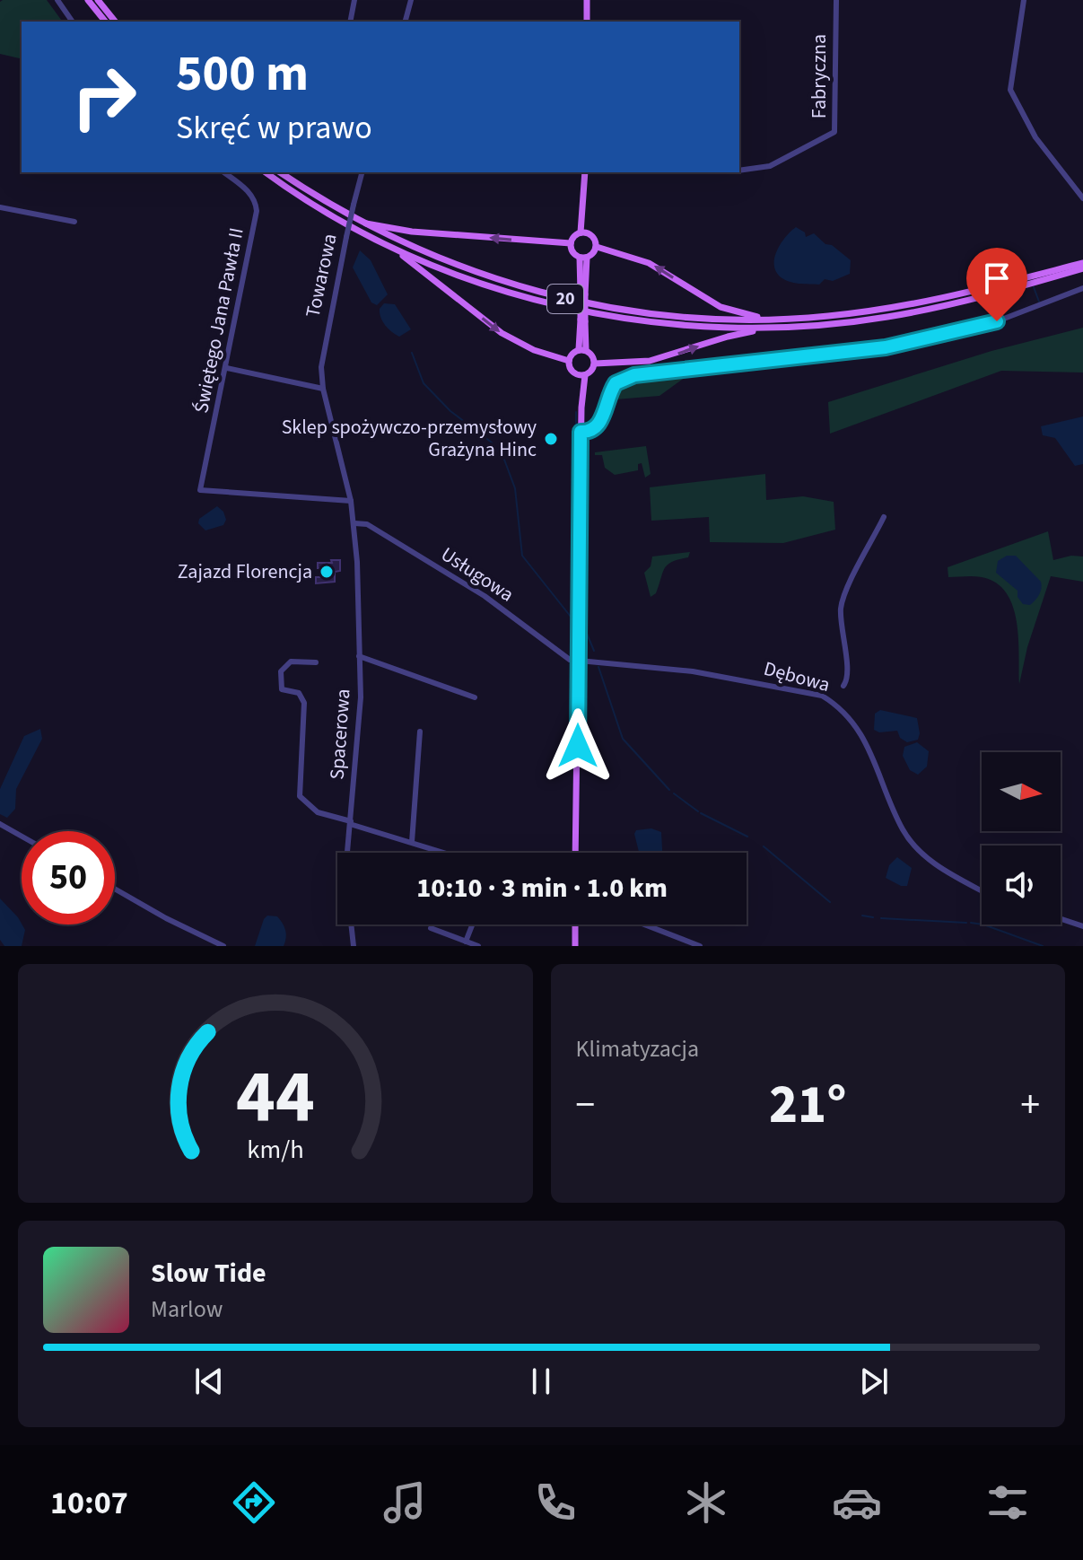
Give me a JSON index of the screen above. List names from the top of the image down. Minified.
{"streets":{"main road":["20"],"street":["Fabryczna","Towarowa","Świętego Jana Pawła II","Usługowa","Dębowa","Spacerowa"]},"crossings":[["Towarowa","Świętego Jana Pawła II"],["Towarowa","Usługowa"],["Towarowa","Spacerowa"],["Usługowa","Dębowa"],["Usługowa","Spacerowa"]],"places":["Sklep spożywczo-przemysłowy Grażyna Hinc","Zajazd Florencja"],"north":"right","page":{"turn":["500 m","Skręć w prawo"],"limit":"50","trip":"10:10 · 3 min · 1.0 km","tile":"Klimatyzacja","heat":["−","21°","+"],"song":["Slow Tide","Marlow"],"tabs":"10:07","gauge":["44","km/h"]}}
